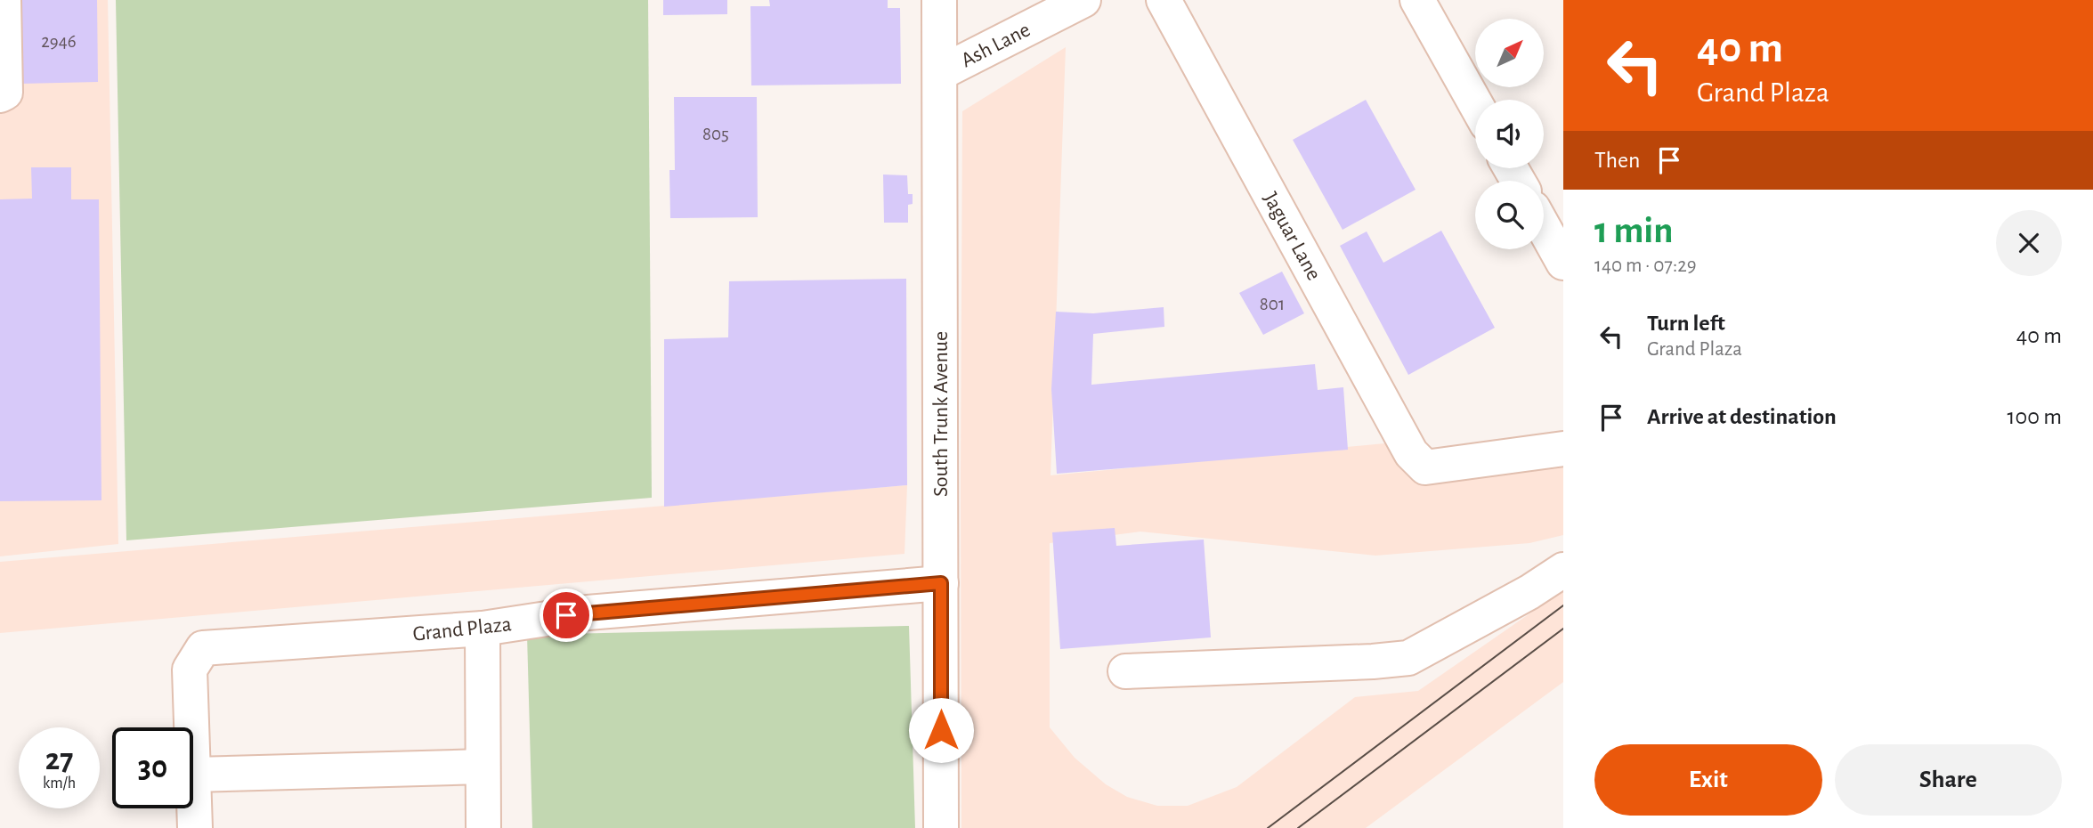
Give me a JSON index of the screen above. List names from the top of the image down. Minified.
{"streets":{"street":["Ash Lane","Jaguar Lane","South Trunk Avenue","Grand Plaza"]},"crossings":[["Ash Lane","South Trunk Avenue"],["South Trunk Avenue","Grand Plaza"]],"house_numbers":["2946","805","801"],"north":"top right","page":{"turn":["40 m","Grand Plaza"],"then":"Then","heading":["1 min","140 m · 07:29"],"list":[{"name":"Turn left","note":"Grand Plaza","value":"40 m"},{"name":"Arrive at destination","value":"100 m"}],"speed":"27 km/h","limit":"30","buttons":["Exit","Share"]}}
